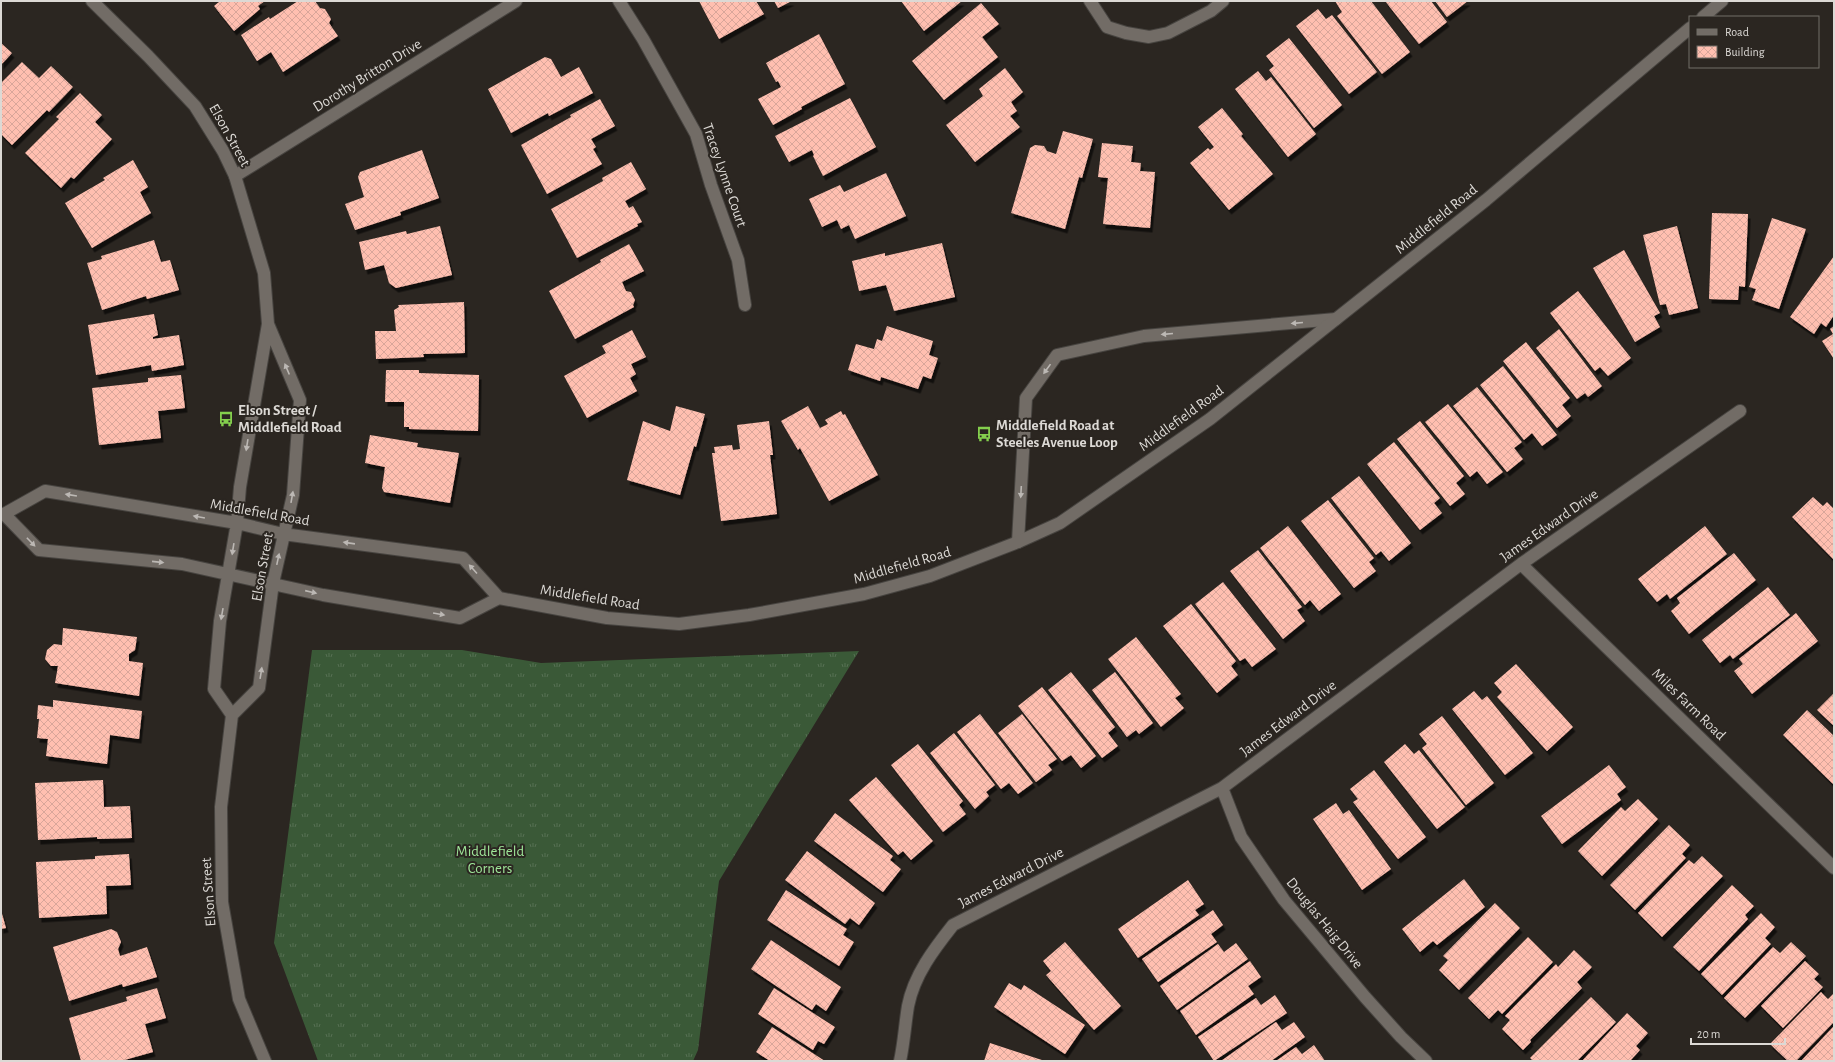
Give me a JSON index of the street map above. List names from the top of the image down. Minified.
{"streets":{"street":["Dorothy Britton Drive","Elson Street","Tracey Lynne Court","Middlefield Road","James Edward Drive","Miles Farm Road","Douglas Haig Drive"]},"crossings":[["Dorothy Britton Drive","Elson Street"],["Elson Street","Middlefield Road"],["James Edward Drive","Miles Farm Road"],["James Edward Drive","Douglas Haig Drive"]],"parks":["Middlefield Corners"],"places":{"bus stop":["Elson Street / Middlefield Road","Middlefield Road at Steeles Avenue Loop"]},"legend":["Road","Building"],"scale_bar":"20 m"}
